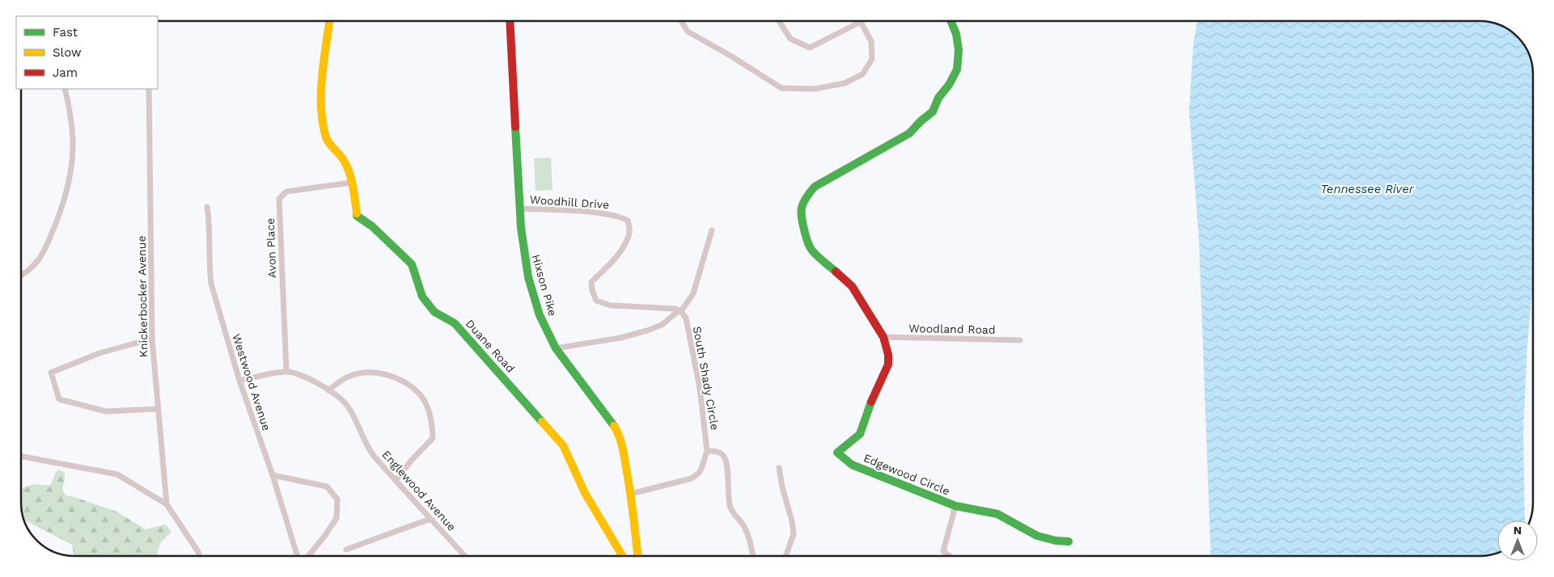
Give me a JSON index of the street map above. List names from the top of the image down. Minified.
{"streets":{"street":["Woodhill Drive","Avon Place","Hixson Pike","Knickerbocker Avenue","Woodland Road","Duane Road","South Shady Circle","Westwood Avenue","Edgewood Circle","Englewood Avenue"]},"crossings":[["Woodhill Drive","Hixson Pike"],["Woodhill Drive","South Shady Circle"],["Avon Place","Duane Road"],["Avon Place","Englewood Avenue"],["Hixson Pike","South Shady Circle"],["Woodland Road","Edgewood Circle"],["Westwood Avenue","Englewood Avenue"]],"water":["Tennessee River"],"legend":["Fast","Slow","Jam"],"north":"top"}
